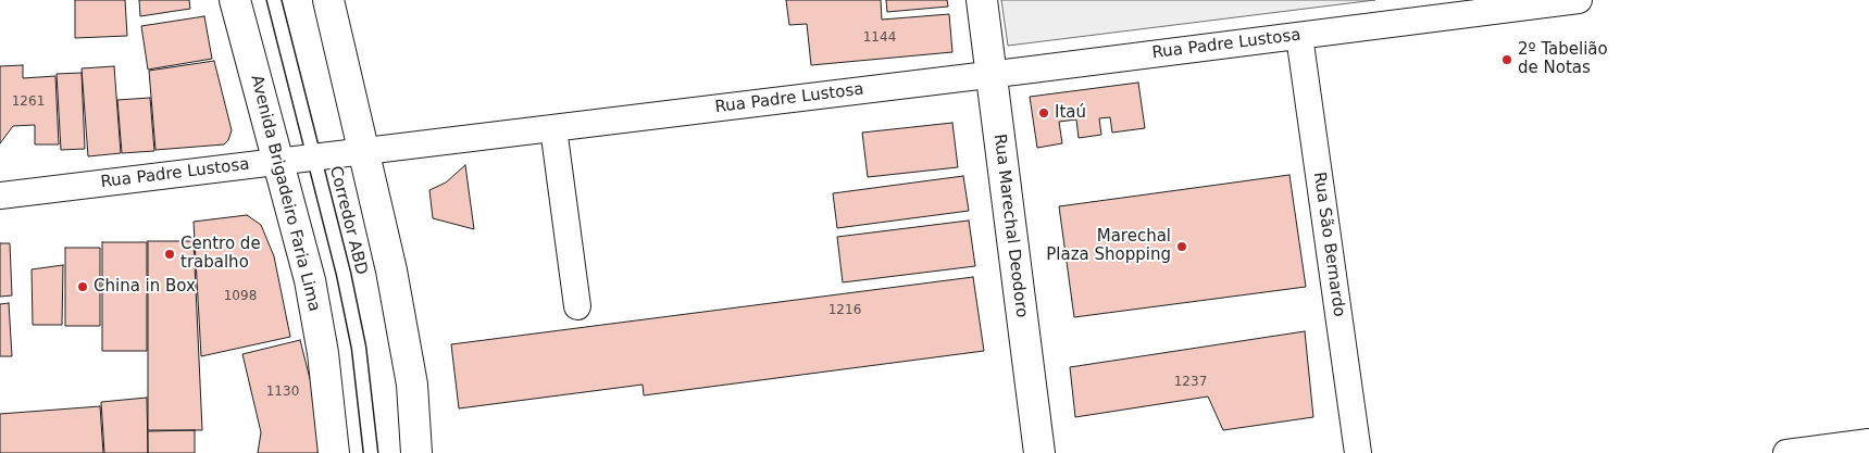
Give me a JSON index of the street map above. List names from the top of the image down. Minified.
{"streets":{"main road":["Avenida Brigadeiro Faria Lima","Rua Marechal Deodoro"],"street":["Rua Padre Lustosa","Rua São Bernardo"],"lane":["Corredor ABD"]},"crossings":[["Rua Padre Lustosa","Avenida Brigadeiro Faria Lima"],["Rua Padre Lustosa","Corredor ABD"],["Rua Padre Lustosa","Rua Marechal Deodoro"],["Rua Padre Lustosa","Rua São Bernardo"]],"places":["2º Tabelião de Notas","Itaú","Marechal Plaza Shopping","Centro de trabalho","China in Box"],"house_numbers":["1144","1261","1098","1216","1237","1130"]}
